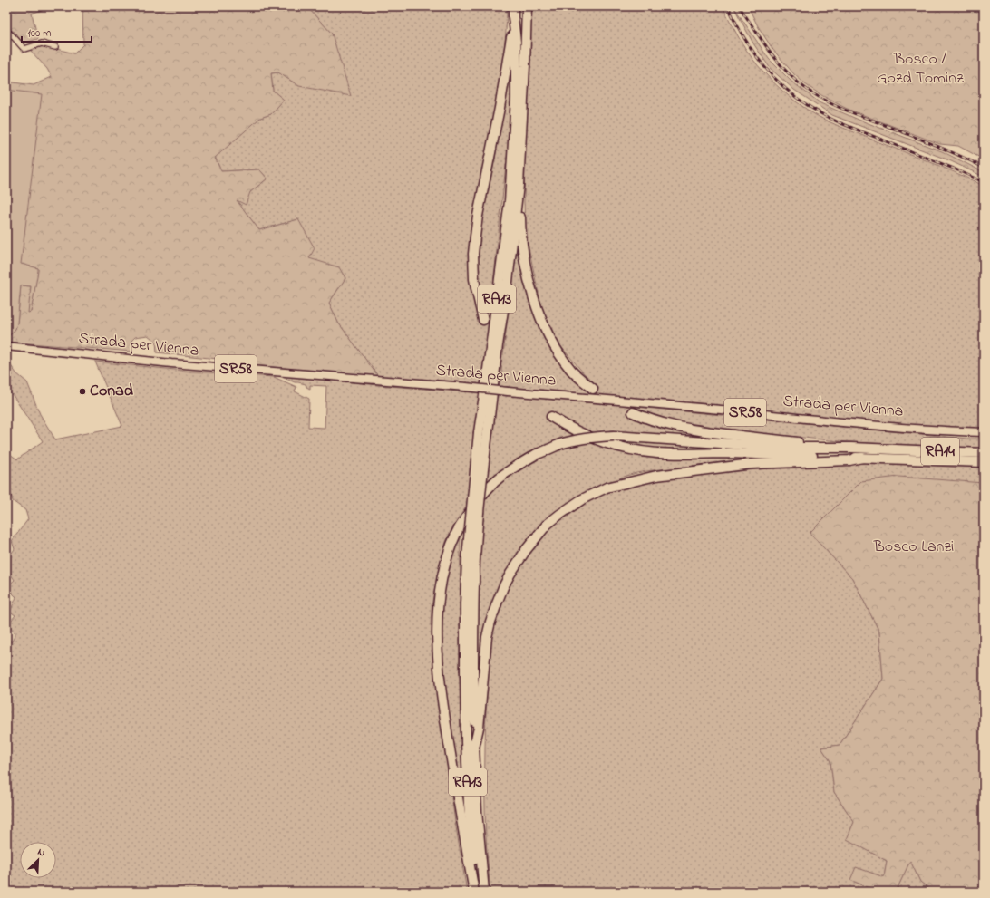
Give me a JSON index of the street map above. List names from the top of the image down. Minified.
{"streets":{"highway":["RA13","RA14"],"main road":["Strada per Vienna","SR58"]},"parks":["Bosco / Gozd Tominz","Bosco Lanzi"],"places":["Conad"],"scale_bar":"100 m","north":"top right"}
